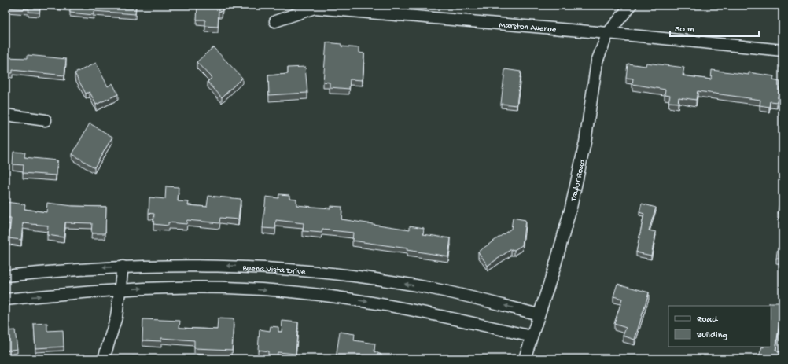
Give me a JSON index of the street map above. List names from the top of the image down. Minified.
{"streets":{"street":["Marston Avenue","Taylor Road","Buena Vista Drive"]},"crossings":[["Marston Avenue","Taylor Road"],["Taylor Road","Buena Vista Drive"]],"legend":["Road","Building"],"scale_bar":"50 m"}
